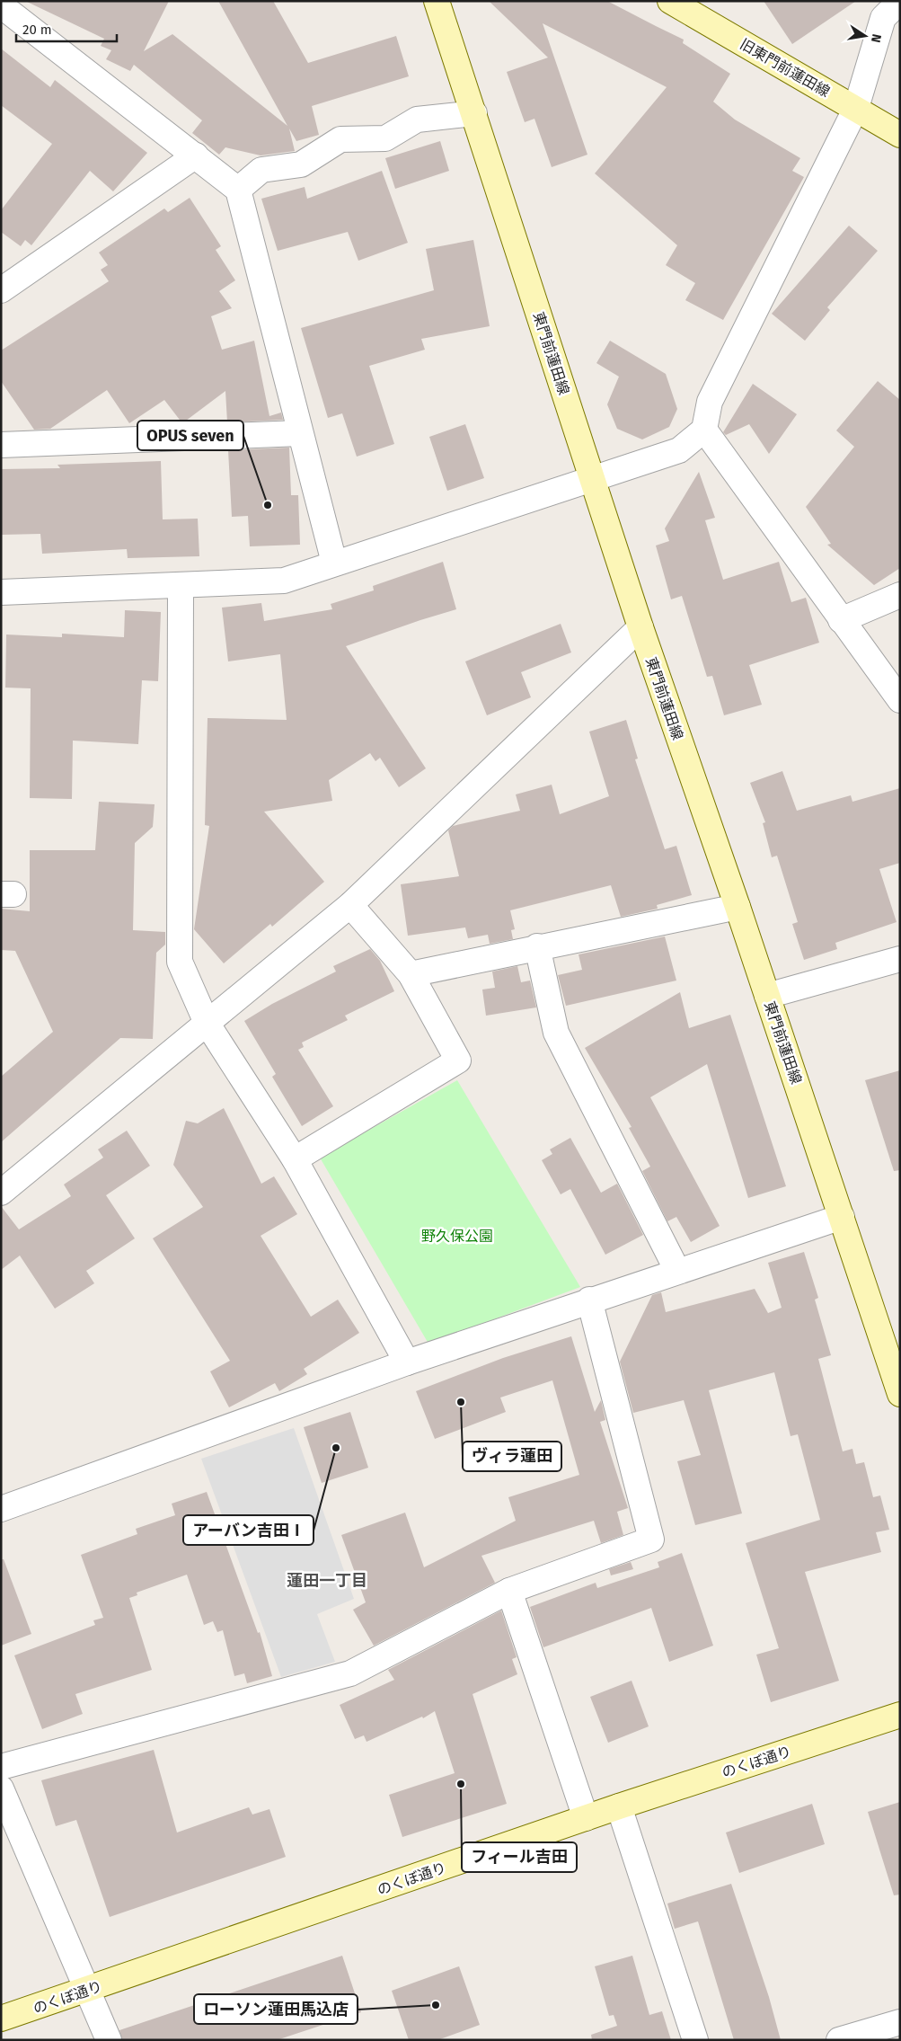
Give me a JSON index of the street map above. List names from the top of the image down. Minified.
{"streets":{"main road":["旧東門前蓮田線","東門前蓮田線","のくぼ通り"]},"districts":["蓮田一丁目"],"parks":["野久保公園"],"places":["OPUS seven","ヴィラ蓮田","アーバン吉田Ⅰ","フィール吉田","ローソン蓮田馬込店"],"scale_bar":"20 m","north":"right"}
